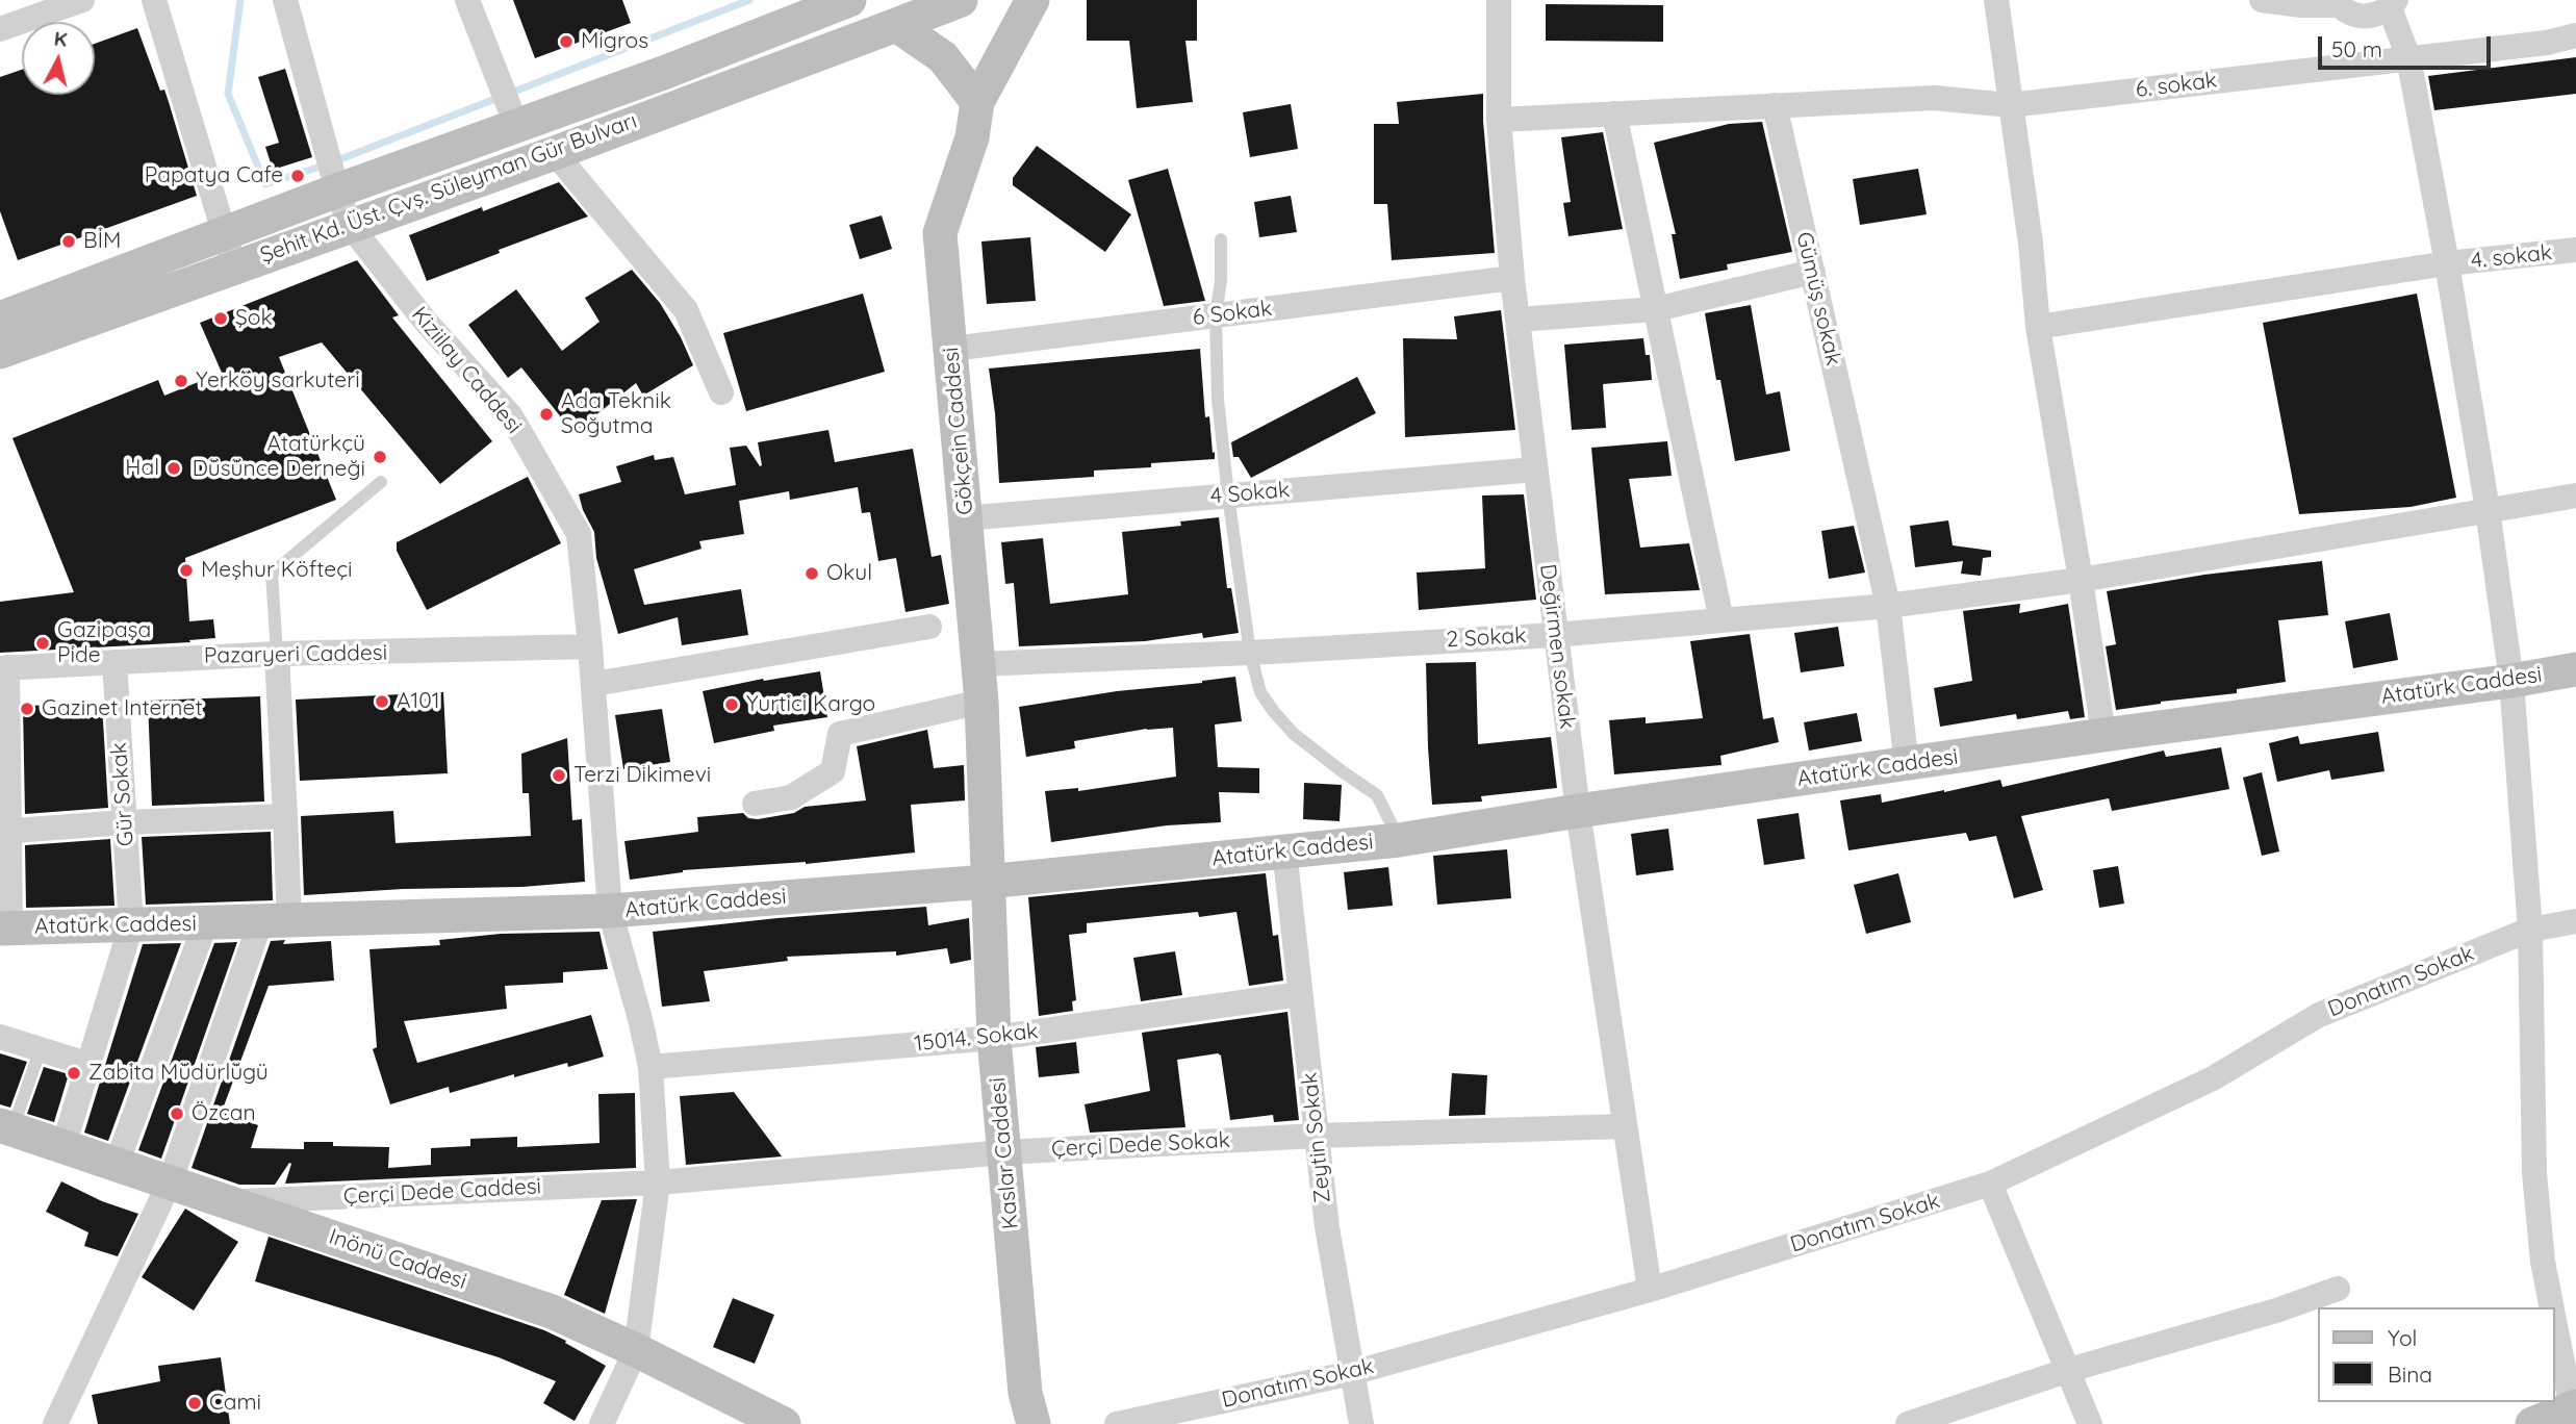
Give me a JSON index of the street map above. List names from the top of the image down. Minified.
{"streets":{"street":["6. sokak","Şehit Kd. Üst. Çvş. Süleyman Gür Bulvarı","4. sokak","Gümüş sokak","6 Sokak","Kiziilay Caddesi","Gökçein Caddesi","4 Sokak","2 Sokak","Değirmen sokak","Pazaryeri Caddesi","Atatürk Caddesi","Gür Sokak","Donatım Sokak","15014. Sokak","Zeytin Sokak","Çerçi Dede Sokak","Kaslar Caddesi","Çerçi Dede Caddesi","Inönü Caddesi"]},"crossings":[["6. sokak","Gümüş sokak"],["Şehit Kd. Üst. Çvş. Süleyman Gür Bulvarı","Kiziilay Caddesi"],["Gümüş sokak","2 Sokak"],["Gümüş sokak","Atatürk Caddesi"],["6 Sokak","Gökçein Caddesi"],["6 Sokak","Değirmen sokak"],["Kiziilay Caddesi","Pazaryeri Caddesi"],["Kiziilay Caddesi","Atatürk Caddesi"],["Kiziilay Caddesi","15014. Sokak"],["Kiziilay Caddesi","Çerçi Dede Sokak"],["Kiziilay Caddesi","Çerçi Dede Caddesi"],["Kiziilay Caddesi","Inönü Caddesi"],["Gökçein Caddesi","4 Sokak"],["Gökçein Caddesi","2 Sokak"],["Gökçein Caddesi","Atatürk Caddesi"],["Gökçein Caddesi","Kaslar Caddesi"],["4 Sokak","Değirmen sokak"],["2 Sokak","Değirmen sokak"],["Değirmen sokak","Atatürk Caddesi"],["Değirmen sokak","Donatım Sokak"],["Değirmen sokak","Çerçi Dede Sokak"],["Pazaryeri Caddesi","Gür Sokak"],["Atatürk Caddesi","Gür Sokak"],["Atatürk Caddesi","Zeytin Sokak"],["Atatürk Caddesi","Kaslar Caddesi"],["Donatım Sokak","Zeytin Sokak"],["15014. Sokak","Zeytin Sokak"],["15014. Sokak","Kaslar Caddesi"],["Zeytin Sokak","Çerçi Dede Sokak"],["Çerçi Dede Sokak","Kaslar Caddesi"],["Çerçi Dede Sokak","Çerçi Dede Caddesi"],["Çerçi Dede Caddesi","Inönü Caddesi"]],"places":["Migros","Papatya Cafe","BİM","Şok","Yerköy sarkuteri","Ada Teknik Soğutma","Atatürkçü Düsünce Derneği","Hal","Meşhur Köfteçi","Okul","Gazipaşa Pide","A101","Yurtici Kargo","Gazinet Internet","Terzi Dikimevi","Zabita Müdürlügü","Özcan","Cami"],"legend":["Yol","Bina"],"scale_bar":"50 m","north":"top"}
